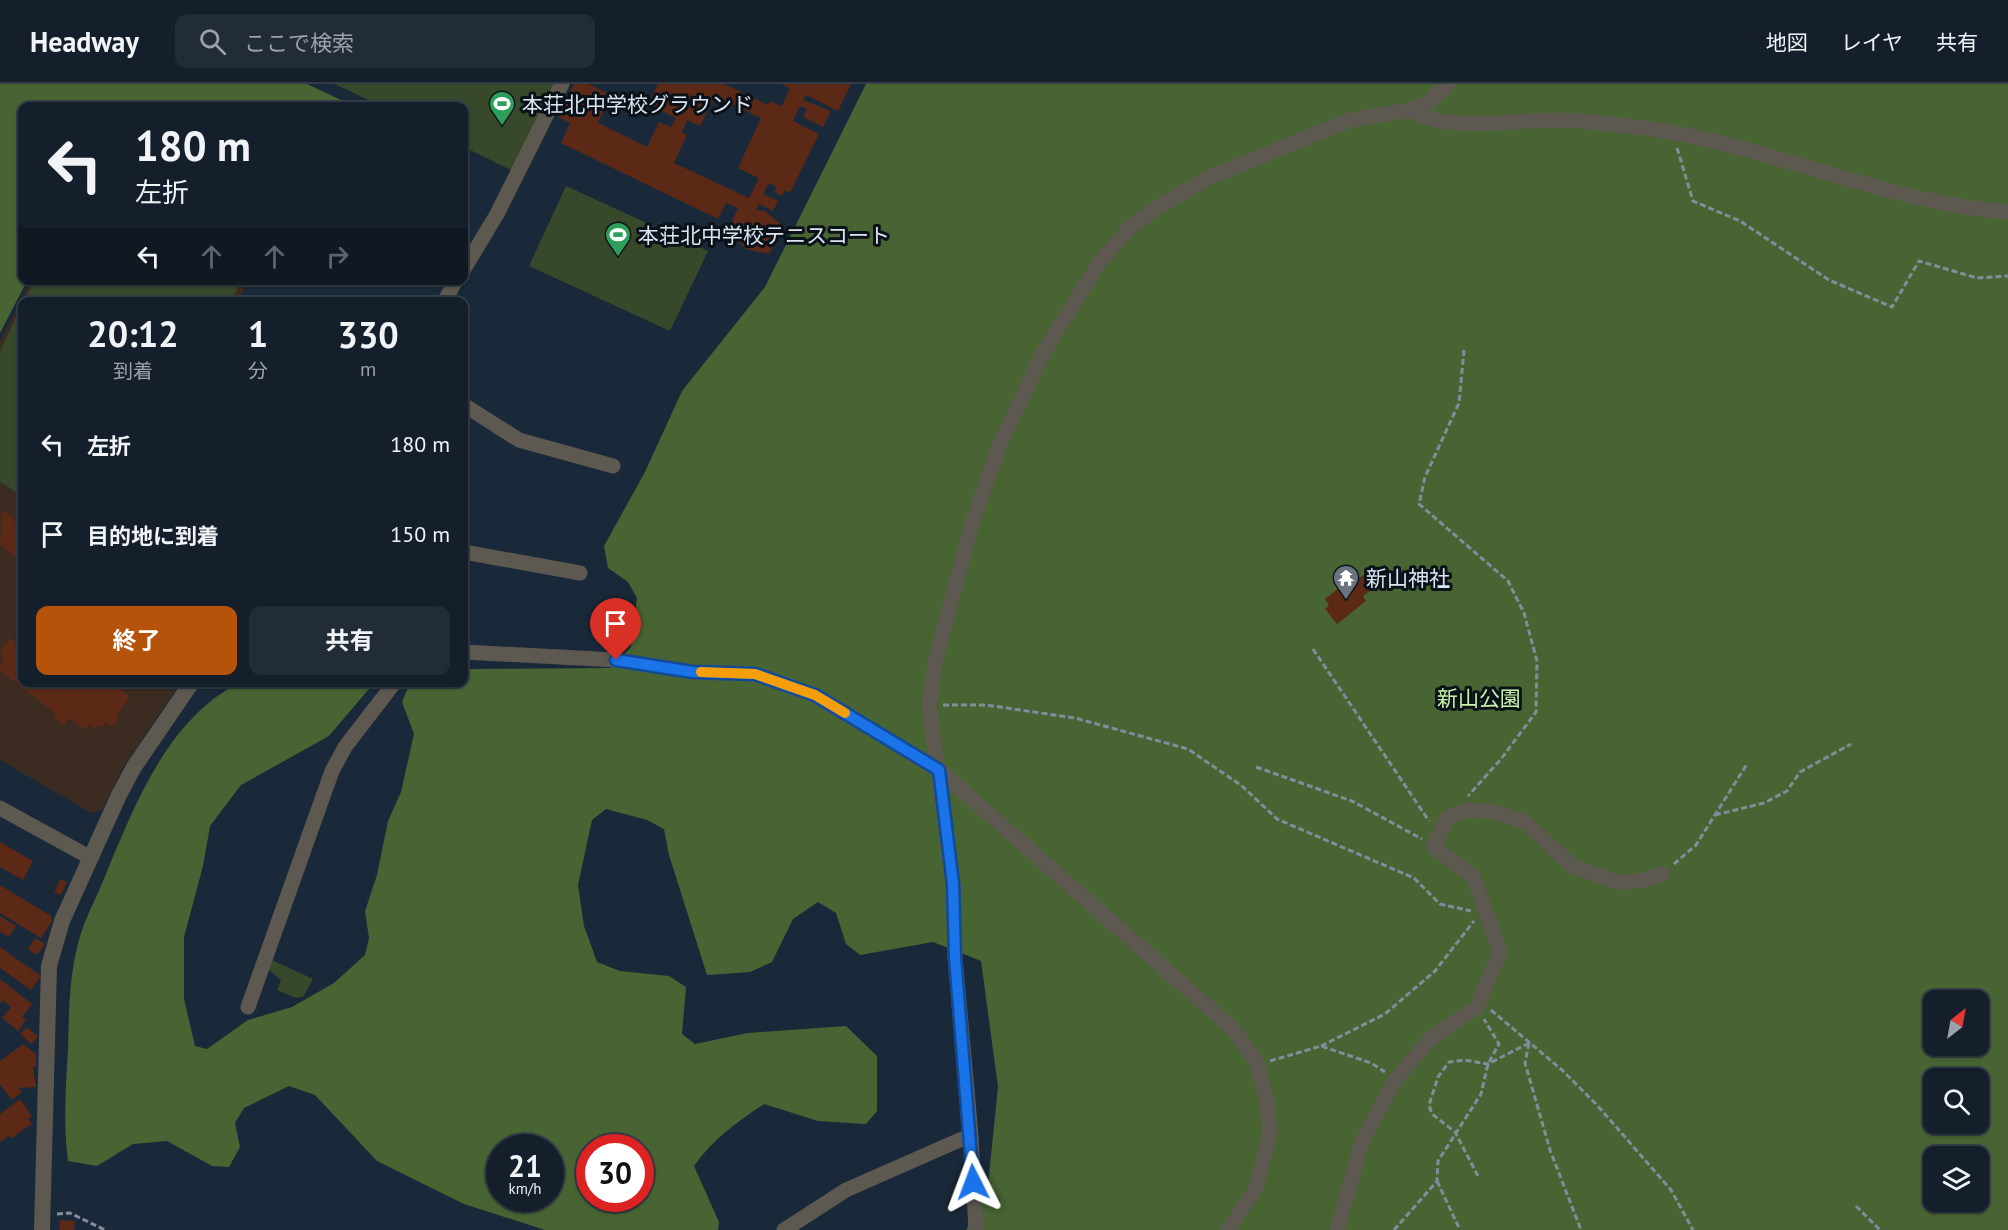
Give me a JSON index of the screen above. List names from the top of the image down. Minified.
{"parks":["新山公園"],"places":{"sports":["本荘北中学校グラウンド","本荘北中学校テニスコート"],"temple":["新山神社"]},"north":"top right","page":{"header":"Headway","search":"ここで検索","nav":["地図","レイヤ","共有"],"turn":["180 m","左折"],"eta":["20:12","到着","1","分","330","m"],"list":[{"name":"左折","value":"180 m"},{"name":"目的地に到着","value":"150 m"}],"buttons":["終了","共有"],"speed":"21 km/h","limit":"30"}}
